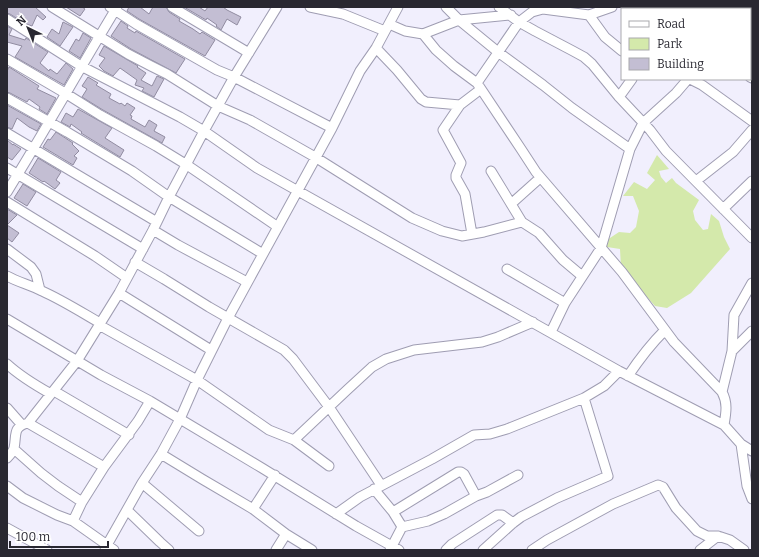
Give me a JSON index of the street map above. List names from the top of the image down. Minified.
{"legend":["Road","Park","Building"],"scale_bar":"100 m","north":"top left"}
